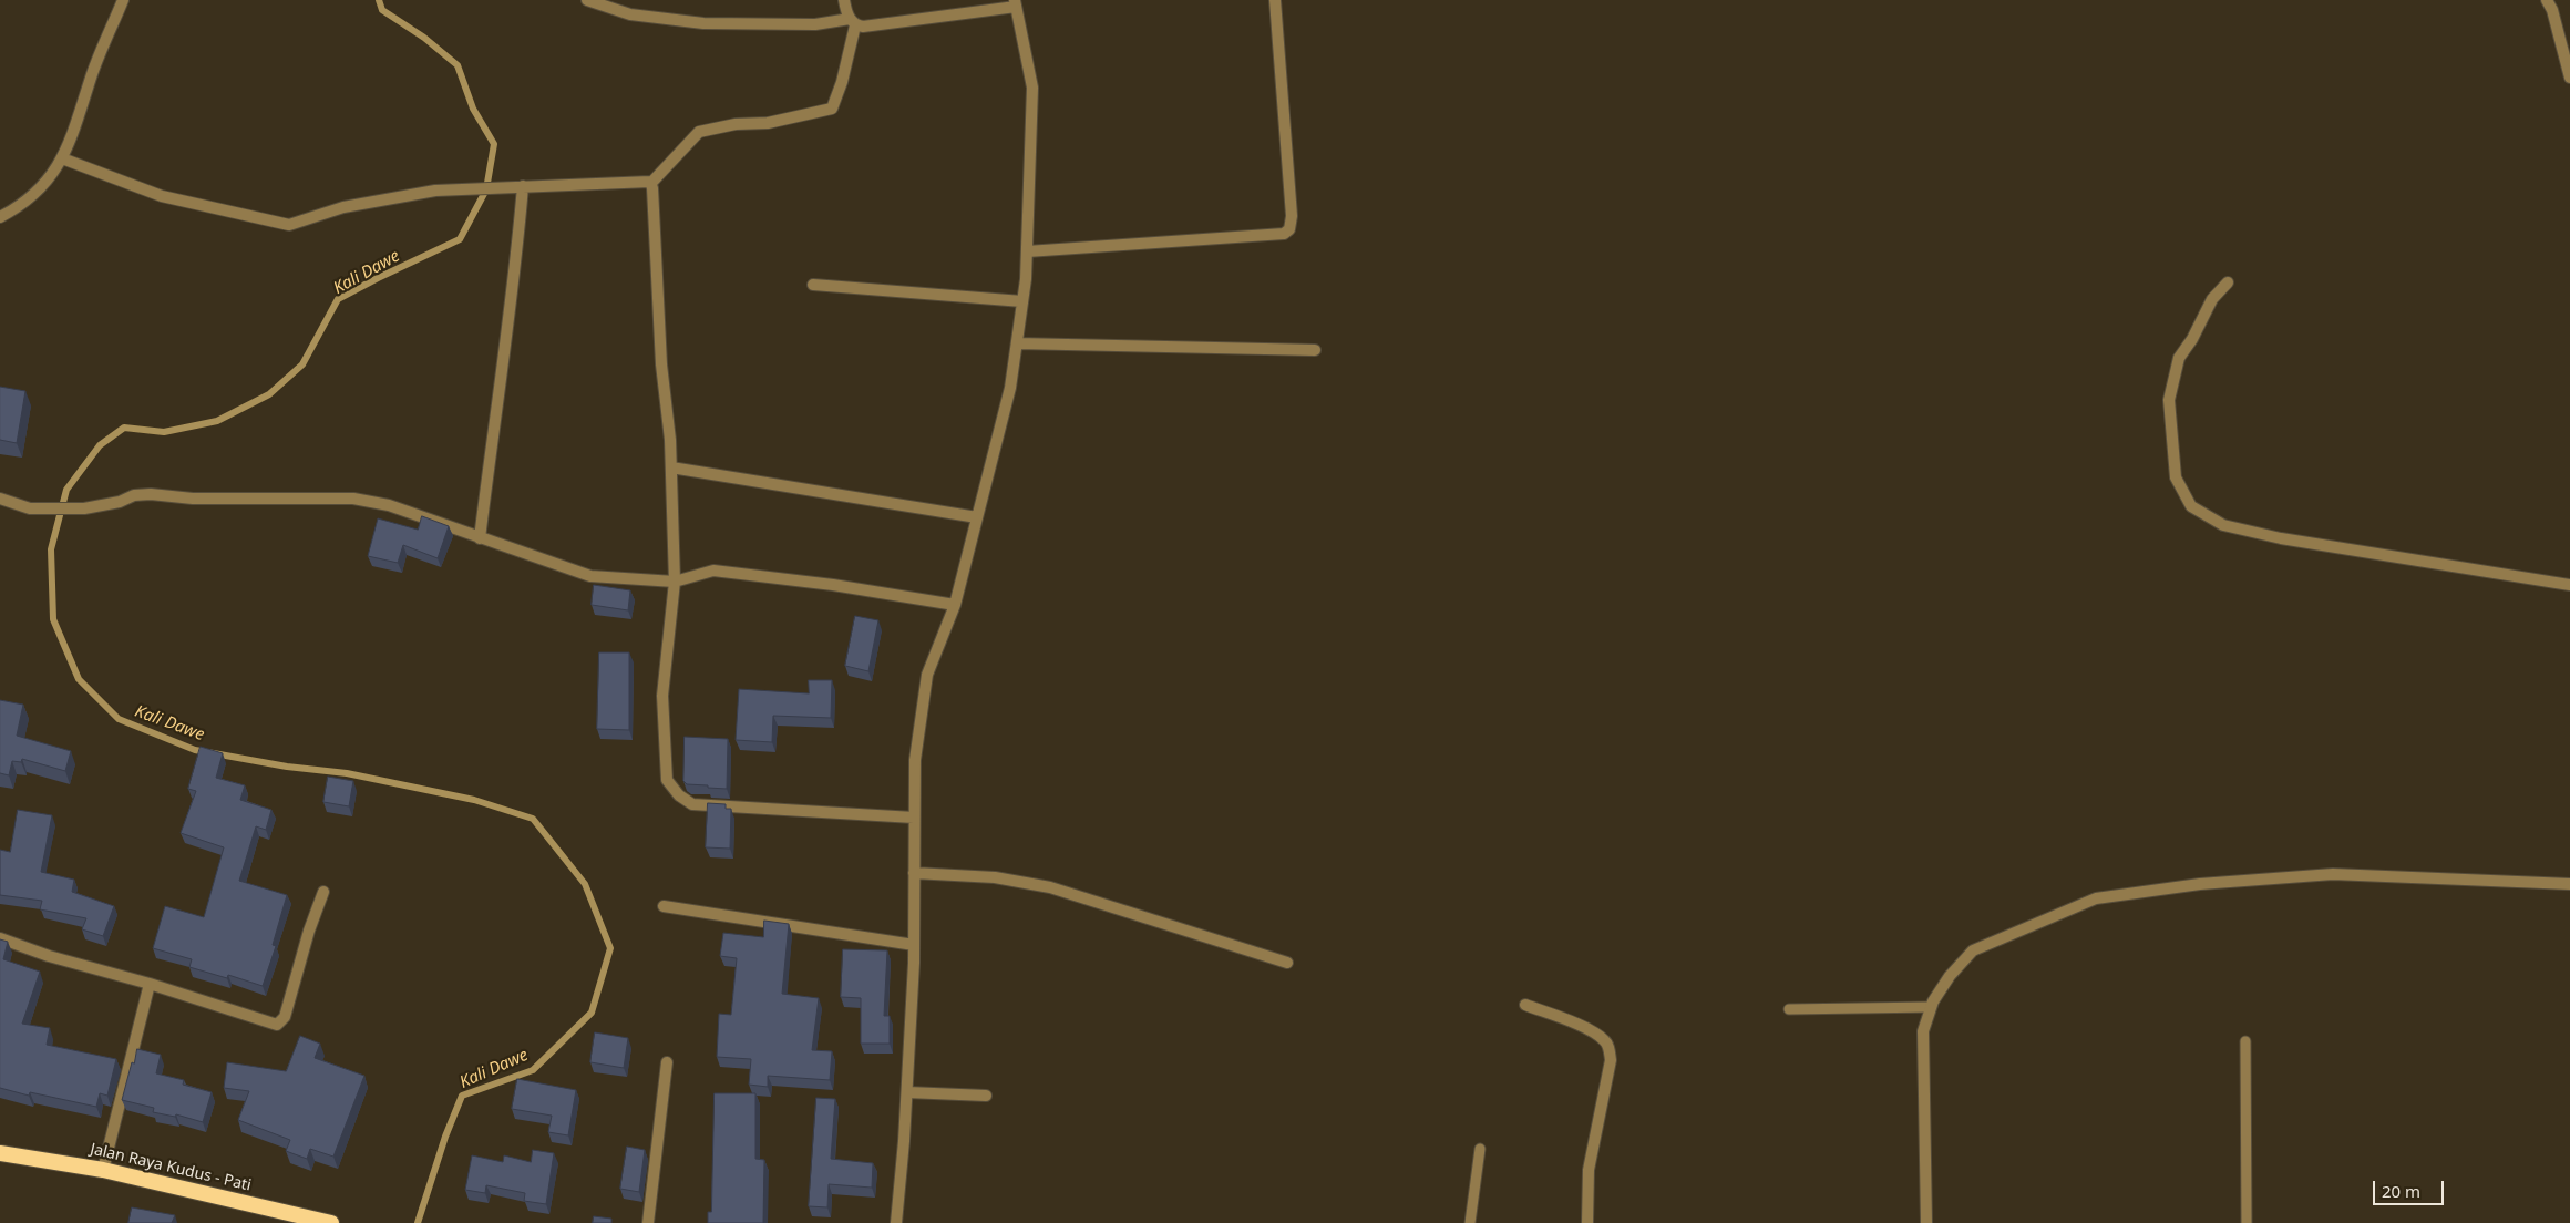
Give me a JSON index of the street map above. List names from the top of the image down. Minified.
{"streets":{"highway":["Jalan Raya Kudus - Pati"]},"water":["Kali Dawe"],"scale_bar":"20 m"}
